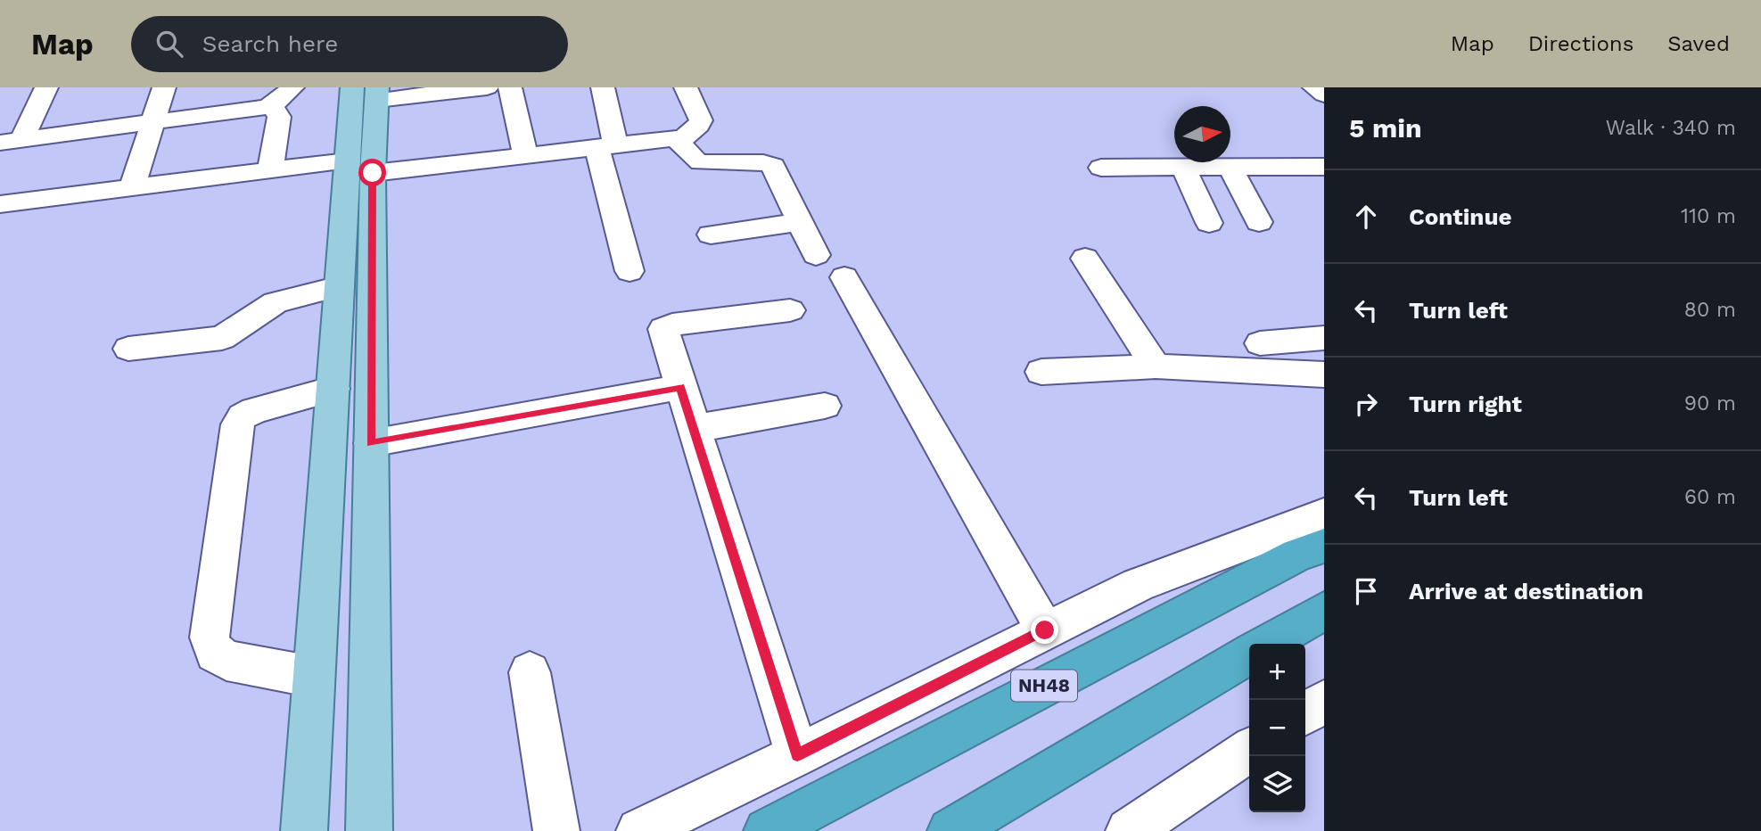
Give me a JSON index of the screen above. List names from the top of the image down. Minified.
{"streets":{"highway":["NH48"]},"north":"right","page":{"header":"Map","search":"Search here","nav":["Map","Directions","Saved"],"heading":["5 min","Walk · 340 m"],"list":[["Continue","110 m"],["Turn left","80 m"],["Turn right","90 m"],["Turn left","60 m"],"Arrive at destination"],"map_buttons":["+","−"]}}
